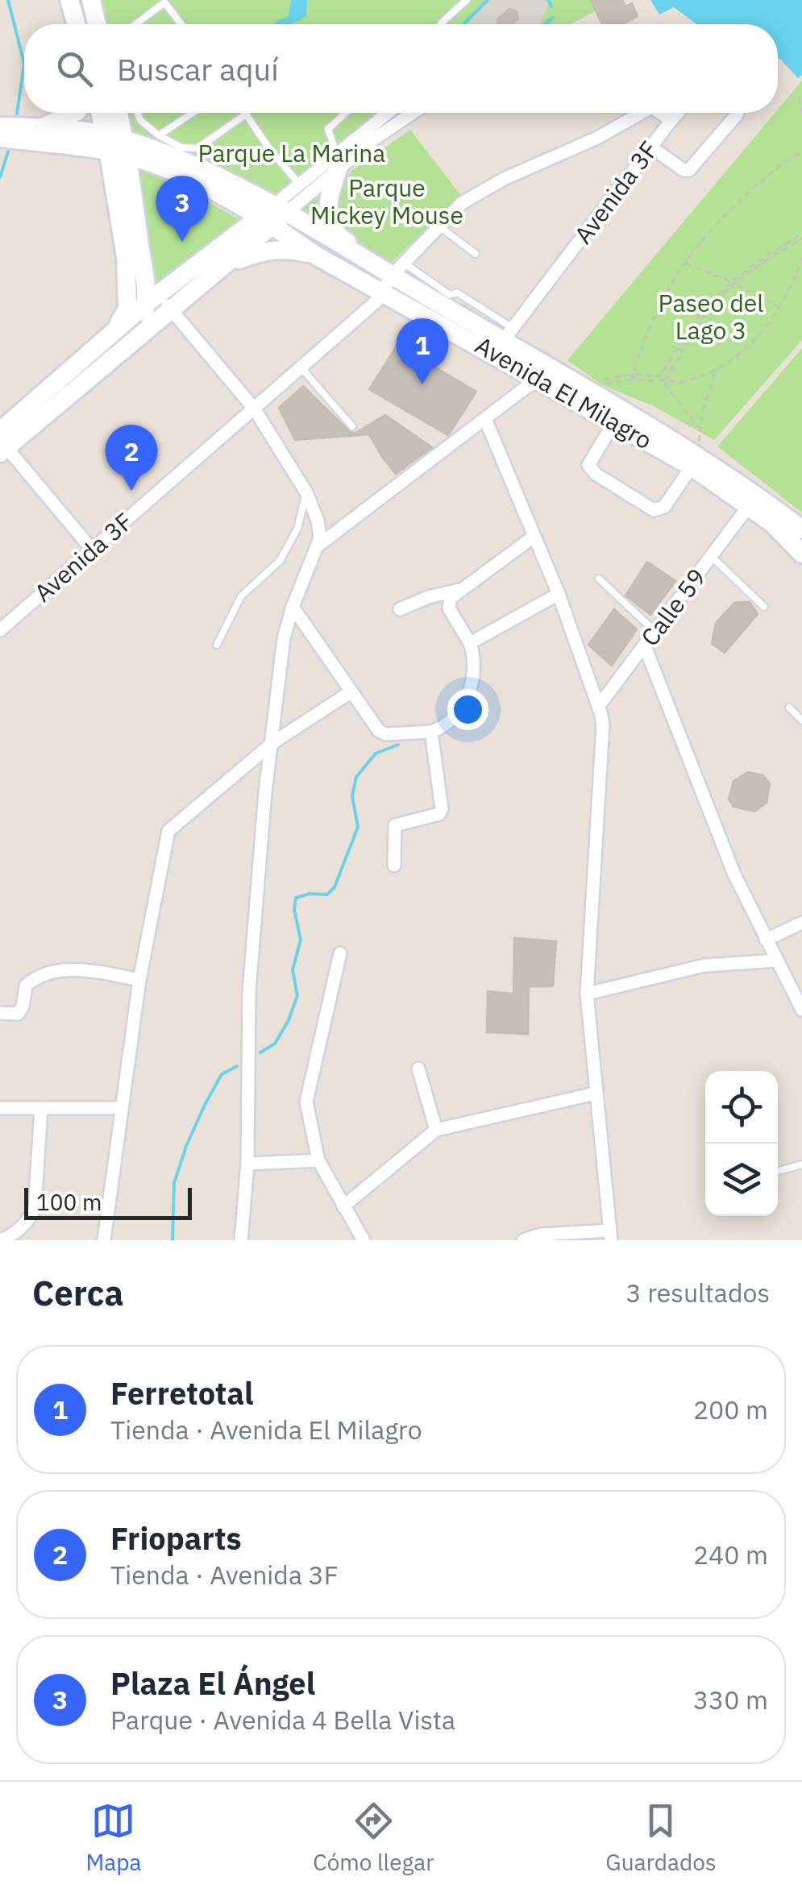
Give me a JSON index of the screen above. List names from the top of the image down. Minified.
{"streets":{"main road":["Avenida El Milagro"],"street":["Avenida 3F","Calle 59"]},"crossings":[["Avenida 3F","Avenida El Milagro"],["Avenida El Milagro","Calle 59"]],"parks":["Parque La Marina","Parque Mickey Mouse","Paseo del Lago 3"],"scale_bar":"100 m","page":{"search":"Buscar aquí","pins":["3","1","2"],"scale":"100 m","heading":["Cerca","3 resultados"],"list":[{"mark":"1","name":"Ferretotal","note":"Tienda · Avenida El Milagro","value":"200 m"},{"mark":"2","name":"Frioparts","note":"Tienda · Avenida 3F","value":"240 m"},{"mark":"3","name":"Plaza El Ángel","note":"Parque · Avenida 4 Bella Vista","value":"330 m"}],"nav":["Mapa","Cómo llegar","Guardados"]}}
